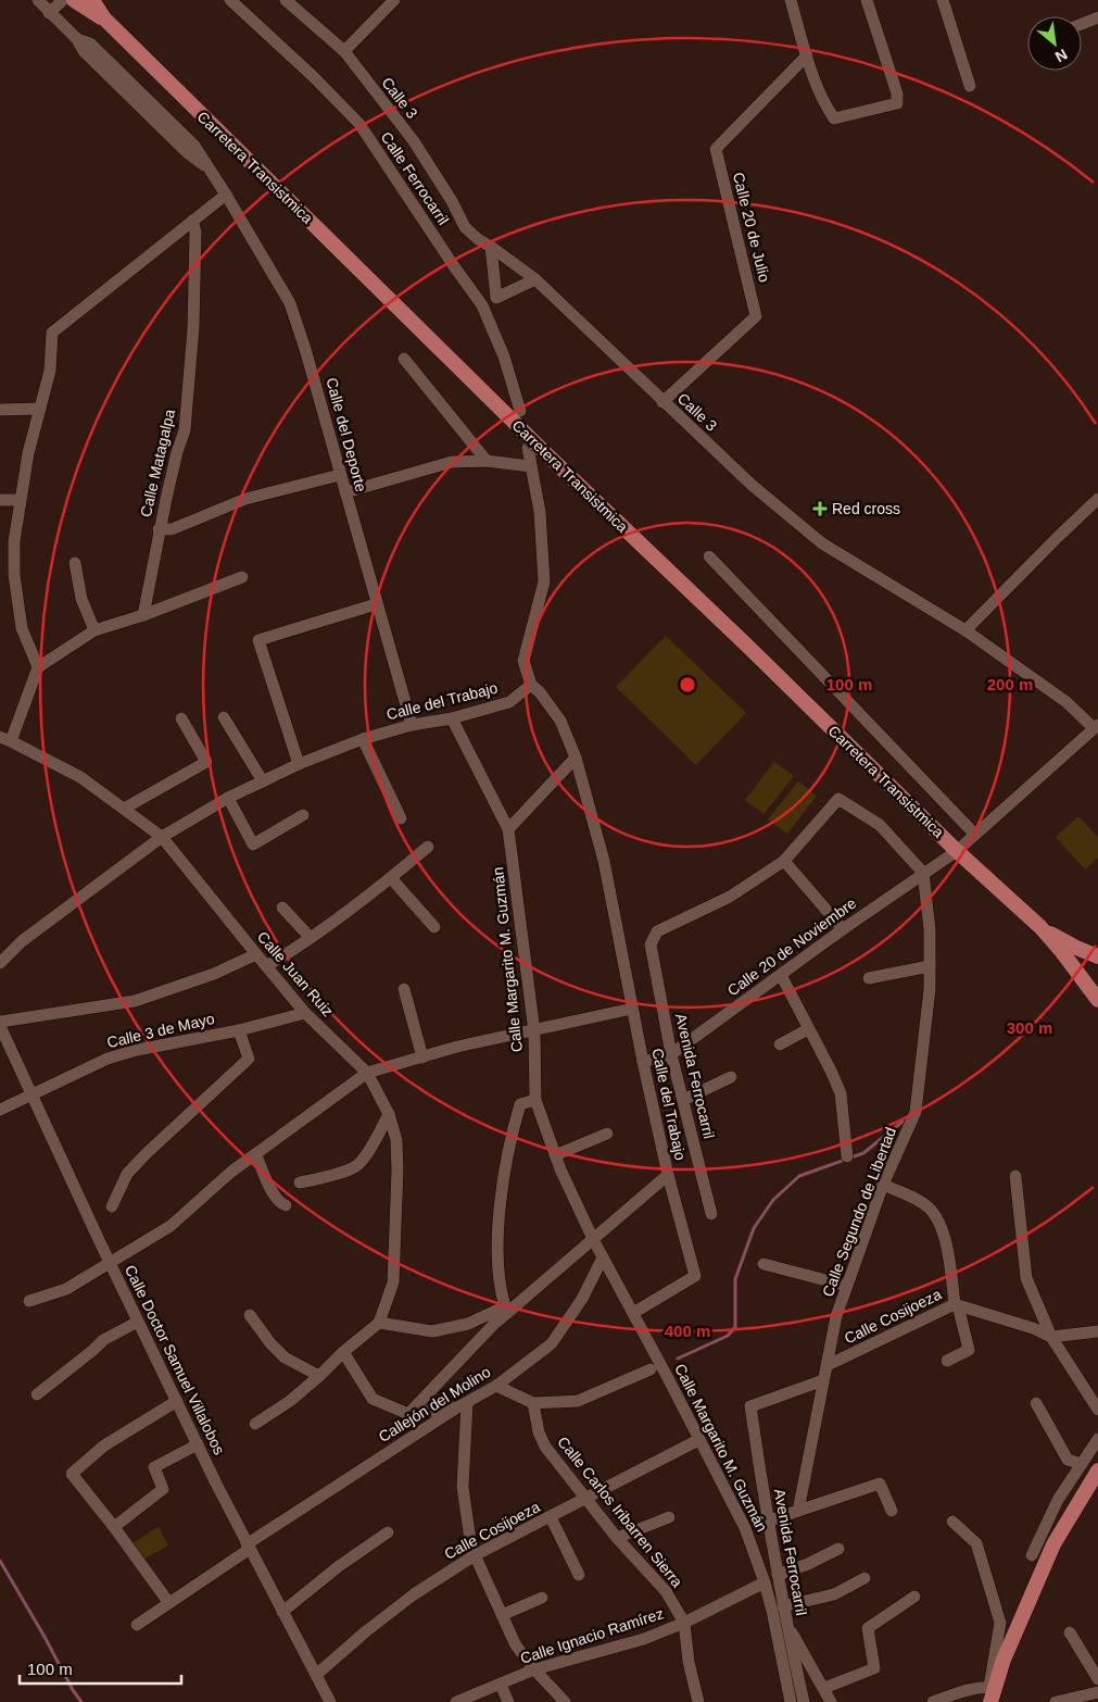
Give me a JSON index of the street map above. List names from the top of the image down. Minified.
{"streets":{"main road":["Carretera Transistmica"],"street":["Calle 3","Calle Ferrocarril","Calle 20 de Julio","Calle del Deporte","Calle Matagalpa","Calle del Trabajo","Calle 20 de Noviembre","Calle Margarito M. Guzmán","Calle Juan Ruiz","Calle 3 de Mayo","Avenida Ferrocarril","Calle Segundo de Libertad","Calle Cosijoeza","Calle Doctor Samuel Villalobos","Callejón del Molino","Calle Carlos Iribarren Sierra","Calle Ignacio Ramírez"]},"crossings":[["Calle 3","Calle 20 de Julio"],["Calle 3","Calle 20 de Noviembre"],["Carretera Transistmica","Calle Ferrocarril"],["Carretera Transistmica","Calle 20 de Noviembre"],["Calle del Deporte","Calle del Trabajo"],["Calle del Trabajo","Calle 20 de Noviembre"],["Calle del Trabajo","Calle Margarito M. Guzmán"],["Calle del Trabajo","Calle Juan Ruiz"],["Calle 20 de Noviembre","Avenida Ferrocarril"],["Calle 20 de Noviembre","Calle Segundo de Libertad"],["Calle Margarito M. Guzmán","Calle Cosijoeza"],["Calle Margarito M. Guzmán","Callejón del Molino"],["Calle Margarito M. Guzmán","Calle Ignacio Ramírez"],["Calle Juan Ruiz","Calle 3 de Mayo"],["Calle 3 de Mayo","Calle Doctor Samuel Villalobos"],["Avenida Ferrocarril","Calle Segundo de Libertad"],["Calle Segundo de Libertad","Calle Cosijoeza"],["Calle Cosijoeza","Calle Doctor Samuel Villalobos"],["Calle Cosijoeza","Calle Carlos Iribarren Sierra"],["Calle Doctor Samuel Villalobos","Callejón del Molino"],["Calle Carlos Iribarren Sierra","Calle Ignacio Ramírez"]],"places":{"health":["Red cross"]},"scale_bar":"100 m","north":"bottom right","rings":["100 m","200 m","300 m","400 m"]}
